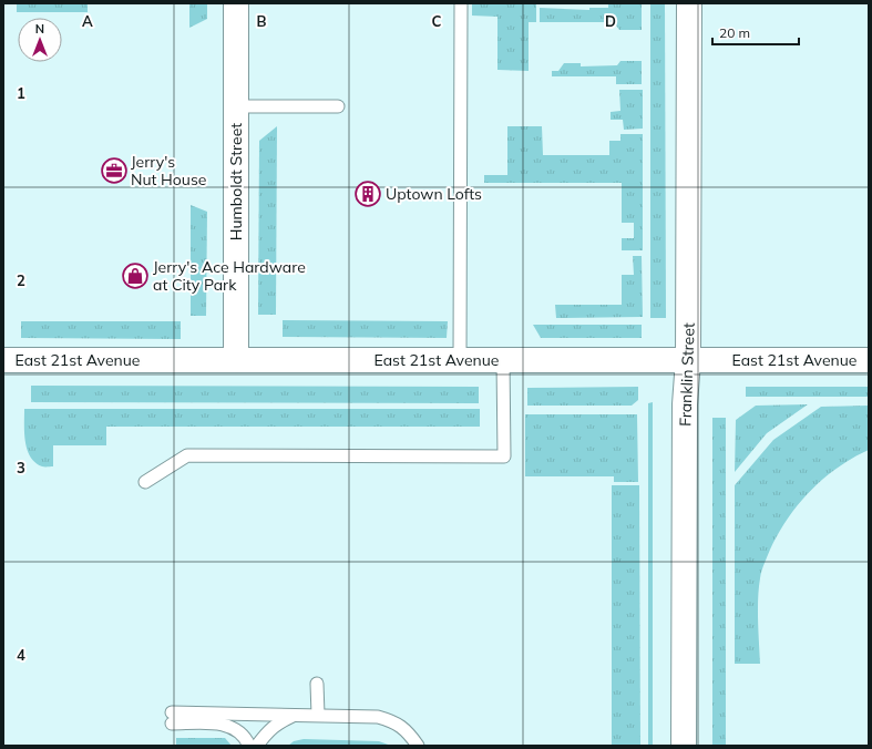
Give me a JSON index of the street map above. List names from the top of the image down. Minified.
{"streets":{"street":["Humboldt Street","East 21st Avenue","Franklin Street"]},"crossings":[["Humboldt Street","East 21st Avenue"],["East 21st Avenue","Franklin Street"]],"places":{"office":["Jerry's Nut House"],"building":["Uptown Lofts"],"shop":["Jerry's Ace Hardware at City Park"]},"scale_bar":"20 m","north":"top","grid":{"columns":["A","B","C","D"],"rows":["1","2","3","4"]}}
